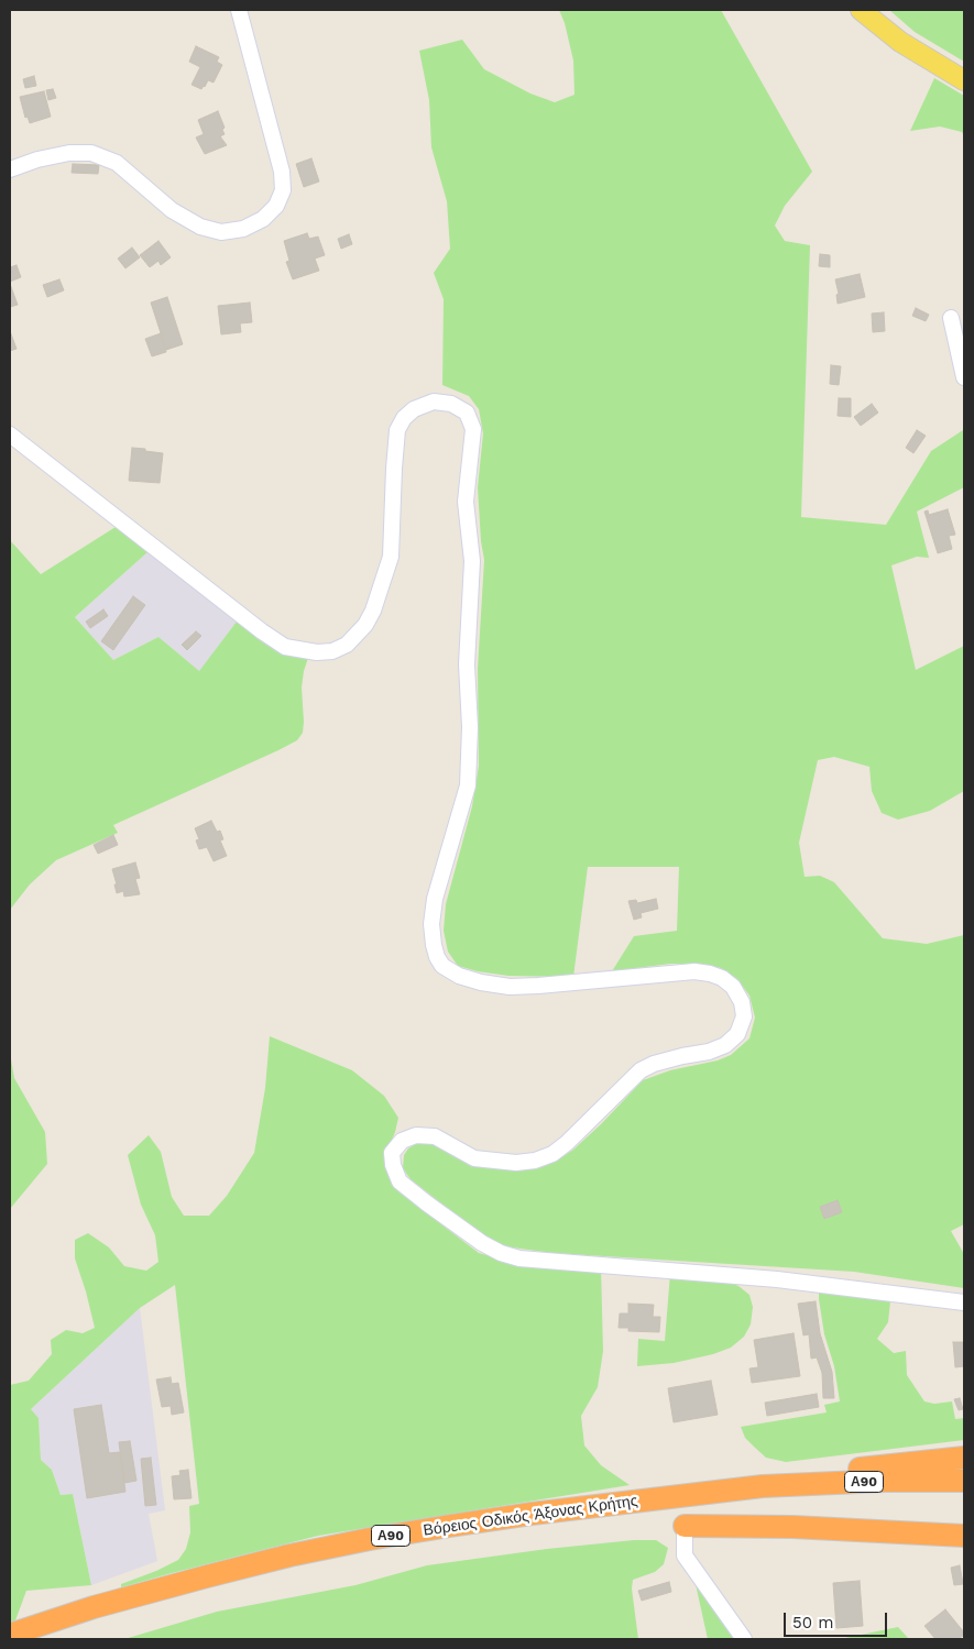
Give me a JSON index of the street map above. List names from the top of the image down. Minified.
{"streets":{"highway":["Α90","Βόρειος Οδικός Άξονας Κρήτης"]},"scale_bar":"50 m"}
